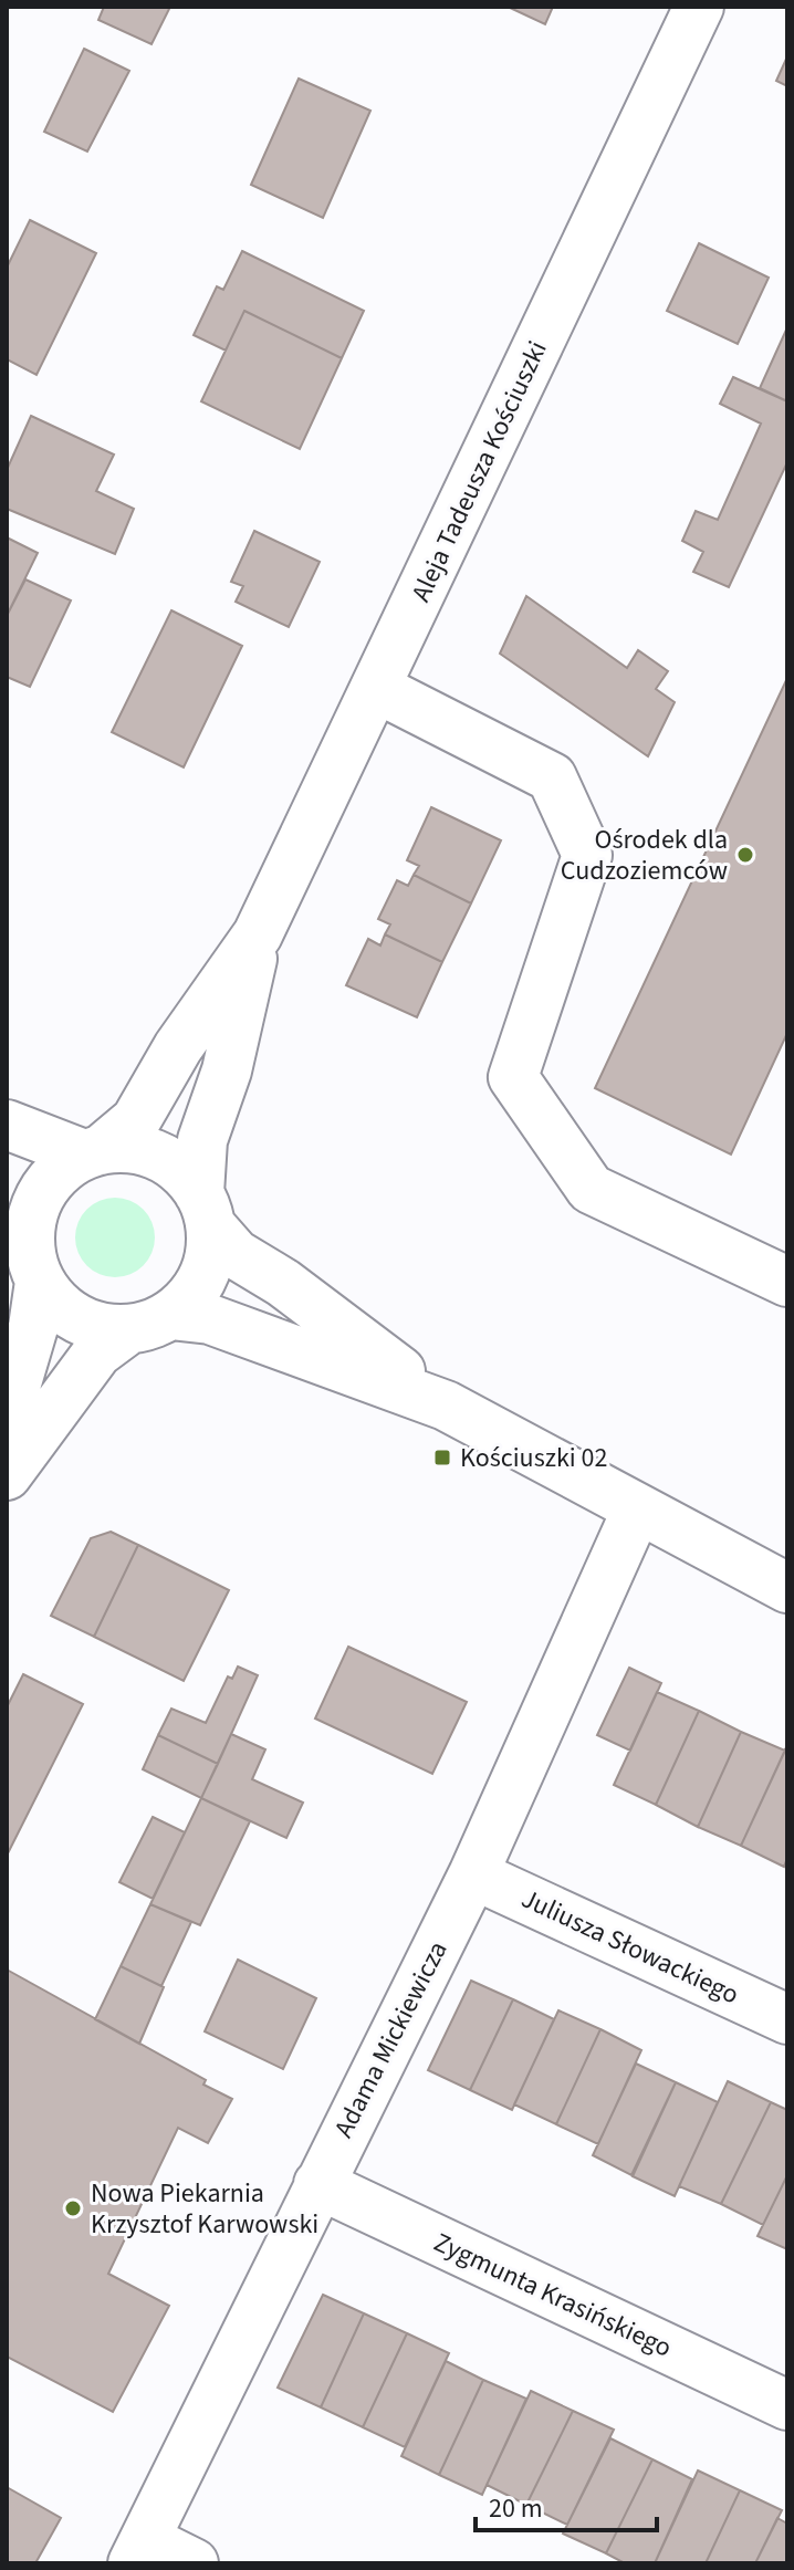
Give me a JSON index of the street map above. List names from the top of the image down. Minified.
{"streets":{"street":["Aleja Tadeusza Kościuszki","Juliusza Słowackiego","Adama Mickiewicza","Zygmunta Krasińskiego"]},"crossings":[["Juliusza Słowackiego","Adama Mickiewicza"],["Adama Mickiewicza","Zygmunta Krasińskiego"]],"places":{"other":["Ośrodek dla Cudzoziemców","Nowa Piekarnia Krzysztof Karwowski"],"transit":["Kościuszki 02"]},"scale_bar":"20 m"}
